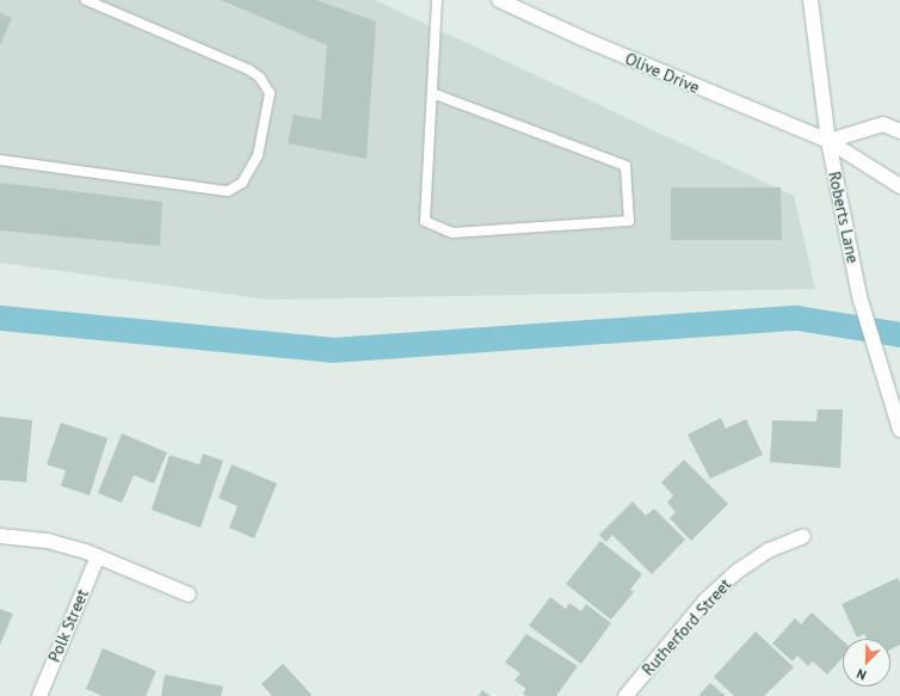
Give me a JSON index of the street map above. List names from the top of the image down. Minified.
{"streets":{"street":["Olive Drive","Roberts Lane","Polk Street","Rutherford Street"]},"crossings":[["Olive Drive","Roberts Lane"]],"north":"bottom left"}
